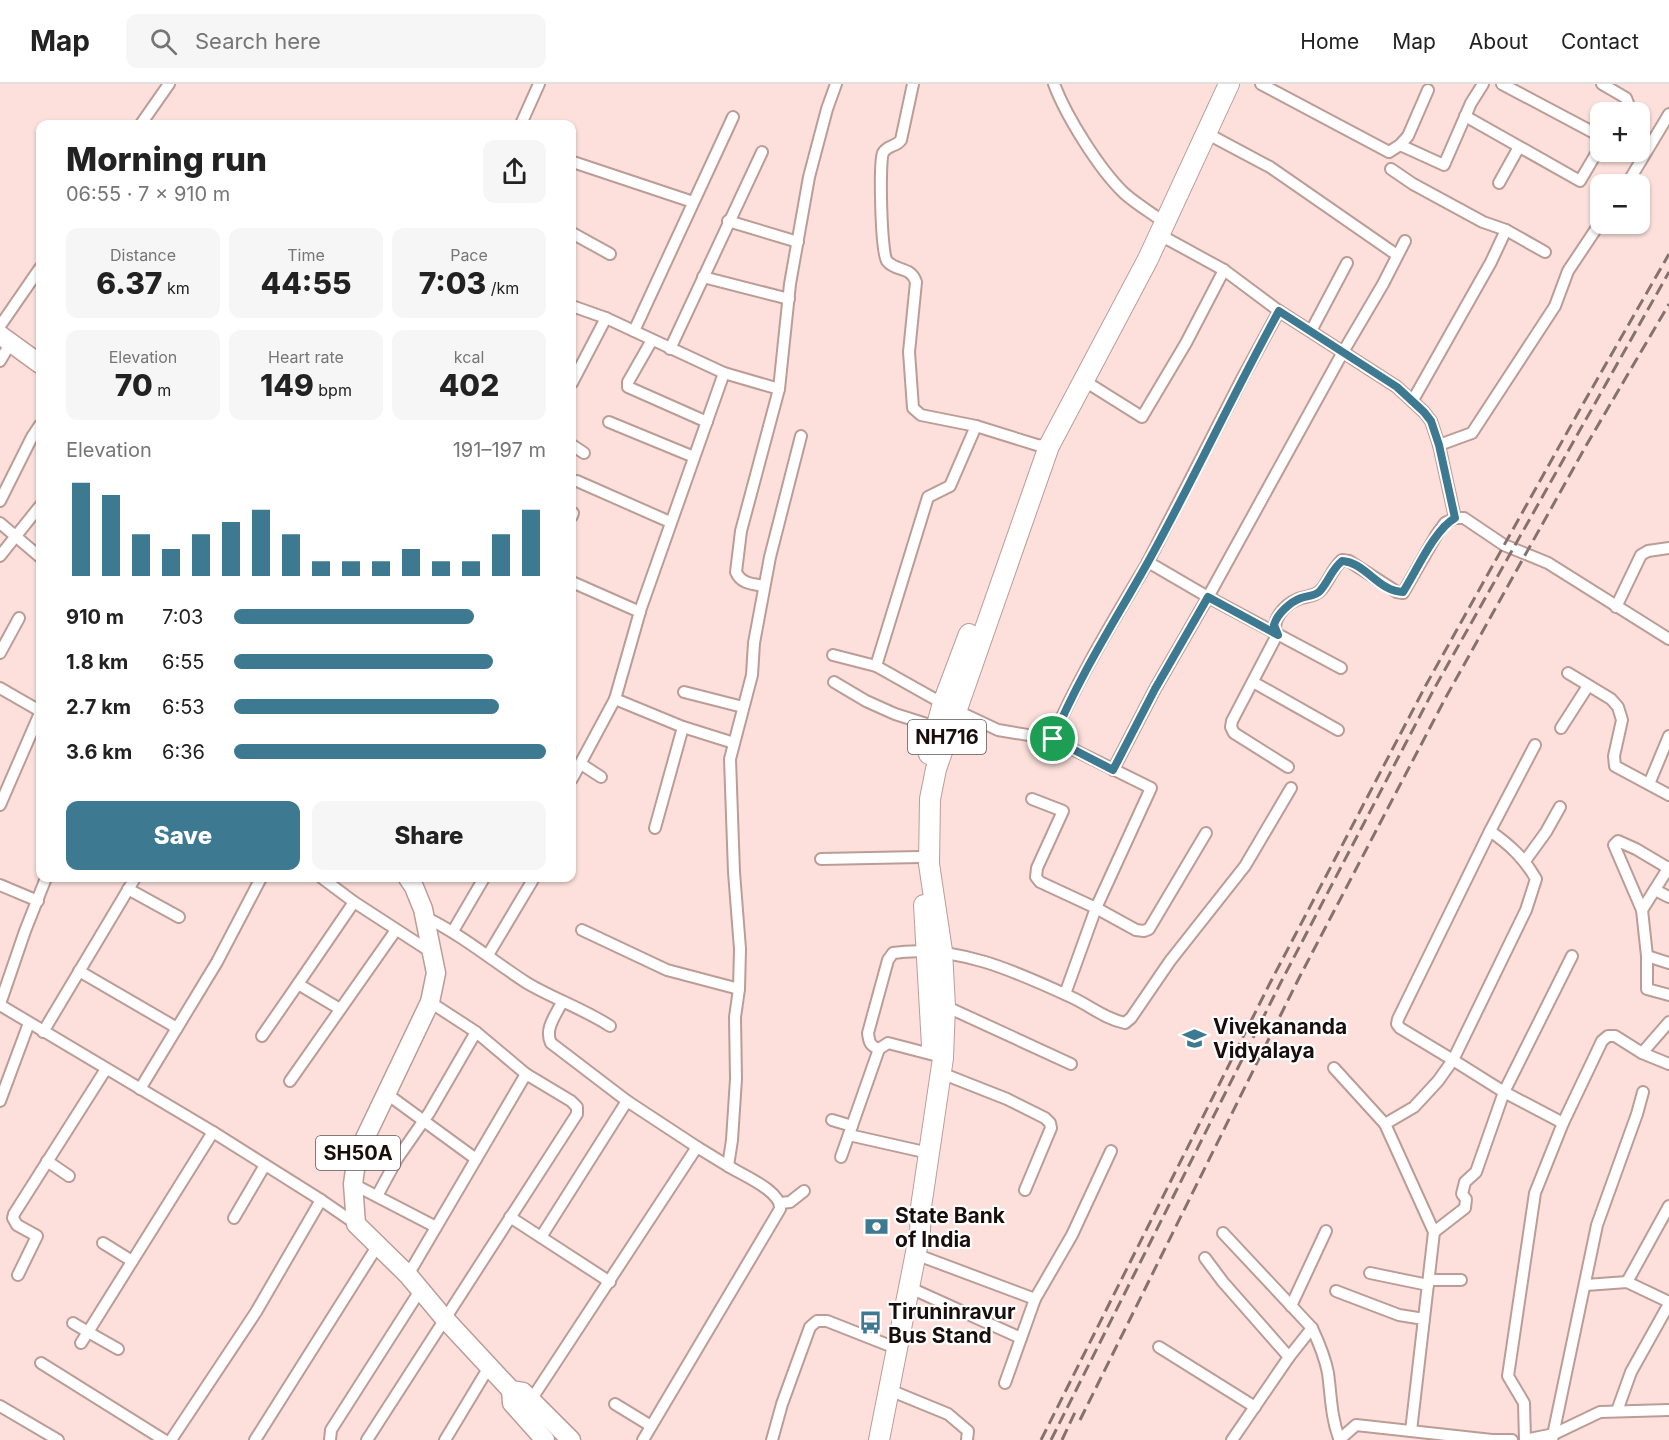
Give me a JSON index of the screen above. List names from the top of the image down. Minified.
{"streets":{"highway":["NH716"],"main road":["SH50A"]},"places":{"school or university":["Vivekananda Vidyalaya"],"bank":["State Bank of India"],"bus stop":["Tiruninravur Bus Stand"]},"page":{"header":"Map","search":"Search here","nav":["Home","Map","About","Contact"],"map_buttons":["+","−"],"heading":["Morning run","06:55 · 7 × 910 m"],"stats":[["Distance","6.37 km"],["Time","44:55"],["Pace","7:03 /km"],["Elevation","70 m"],["Heart rate","149 bpm"],["kcal","402"]],"chart":["Elevation","191–197 m"],"list":[{"name":"910 m","note":"7:03"},{"name":"1.8 km","note":"6:55"},{"name":"2.7 km","note":"6:53"},{"name":"3.6 km","note":"6:36"}],"buttons":["Save","Share"]}}
